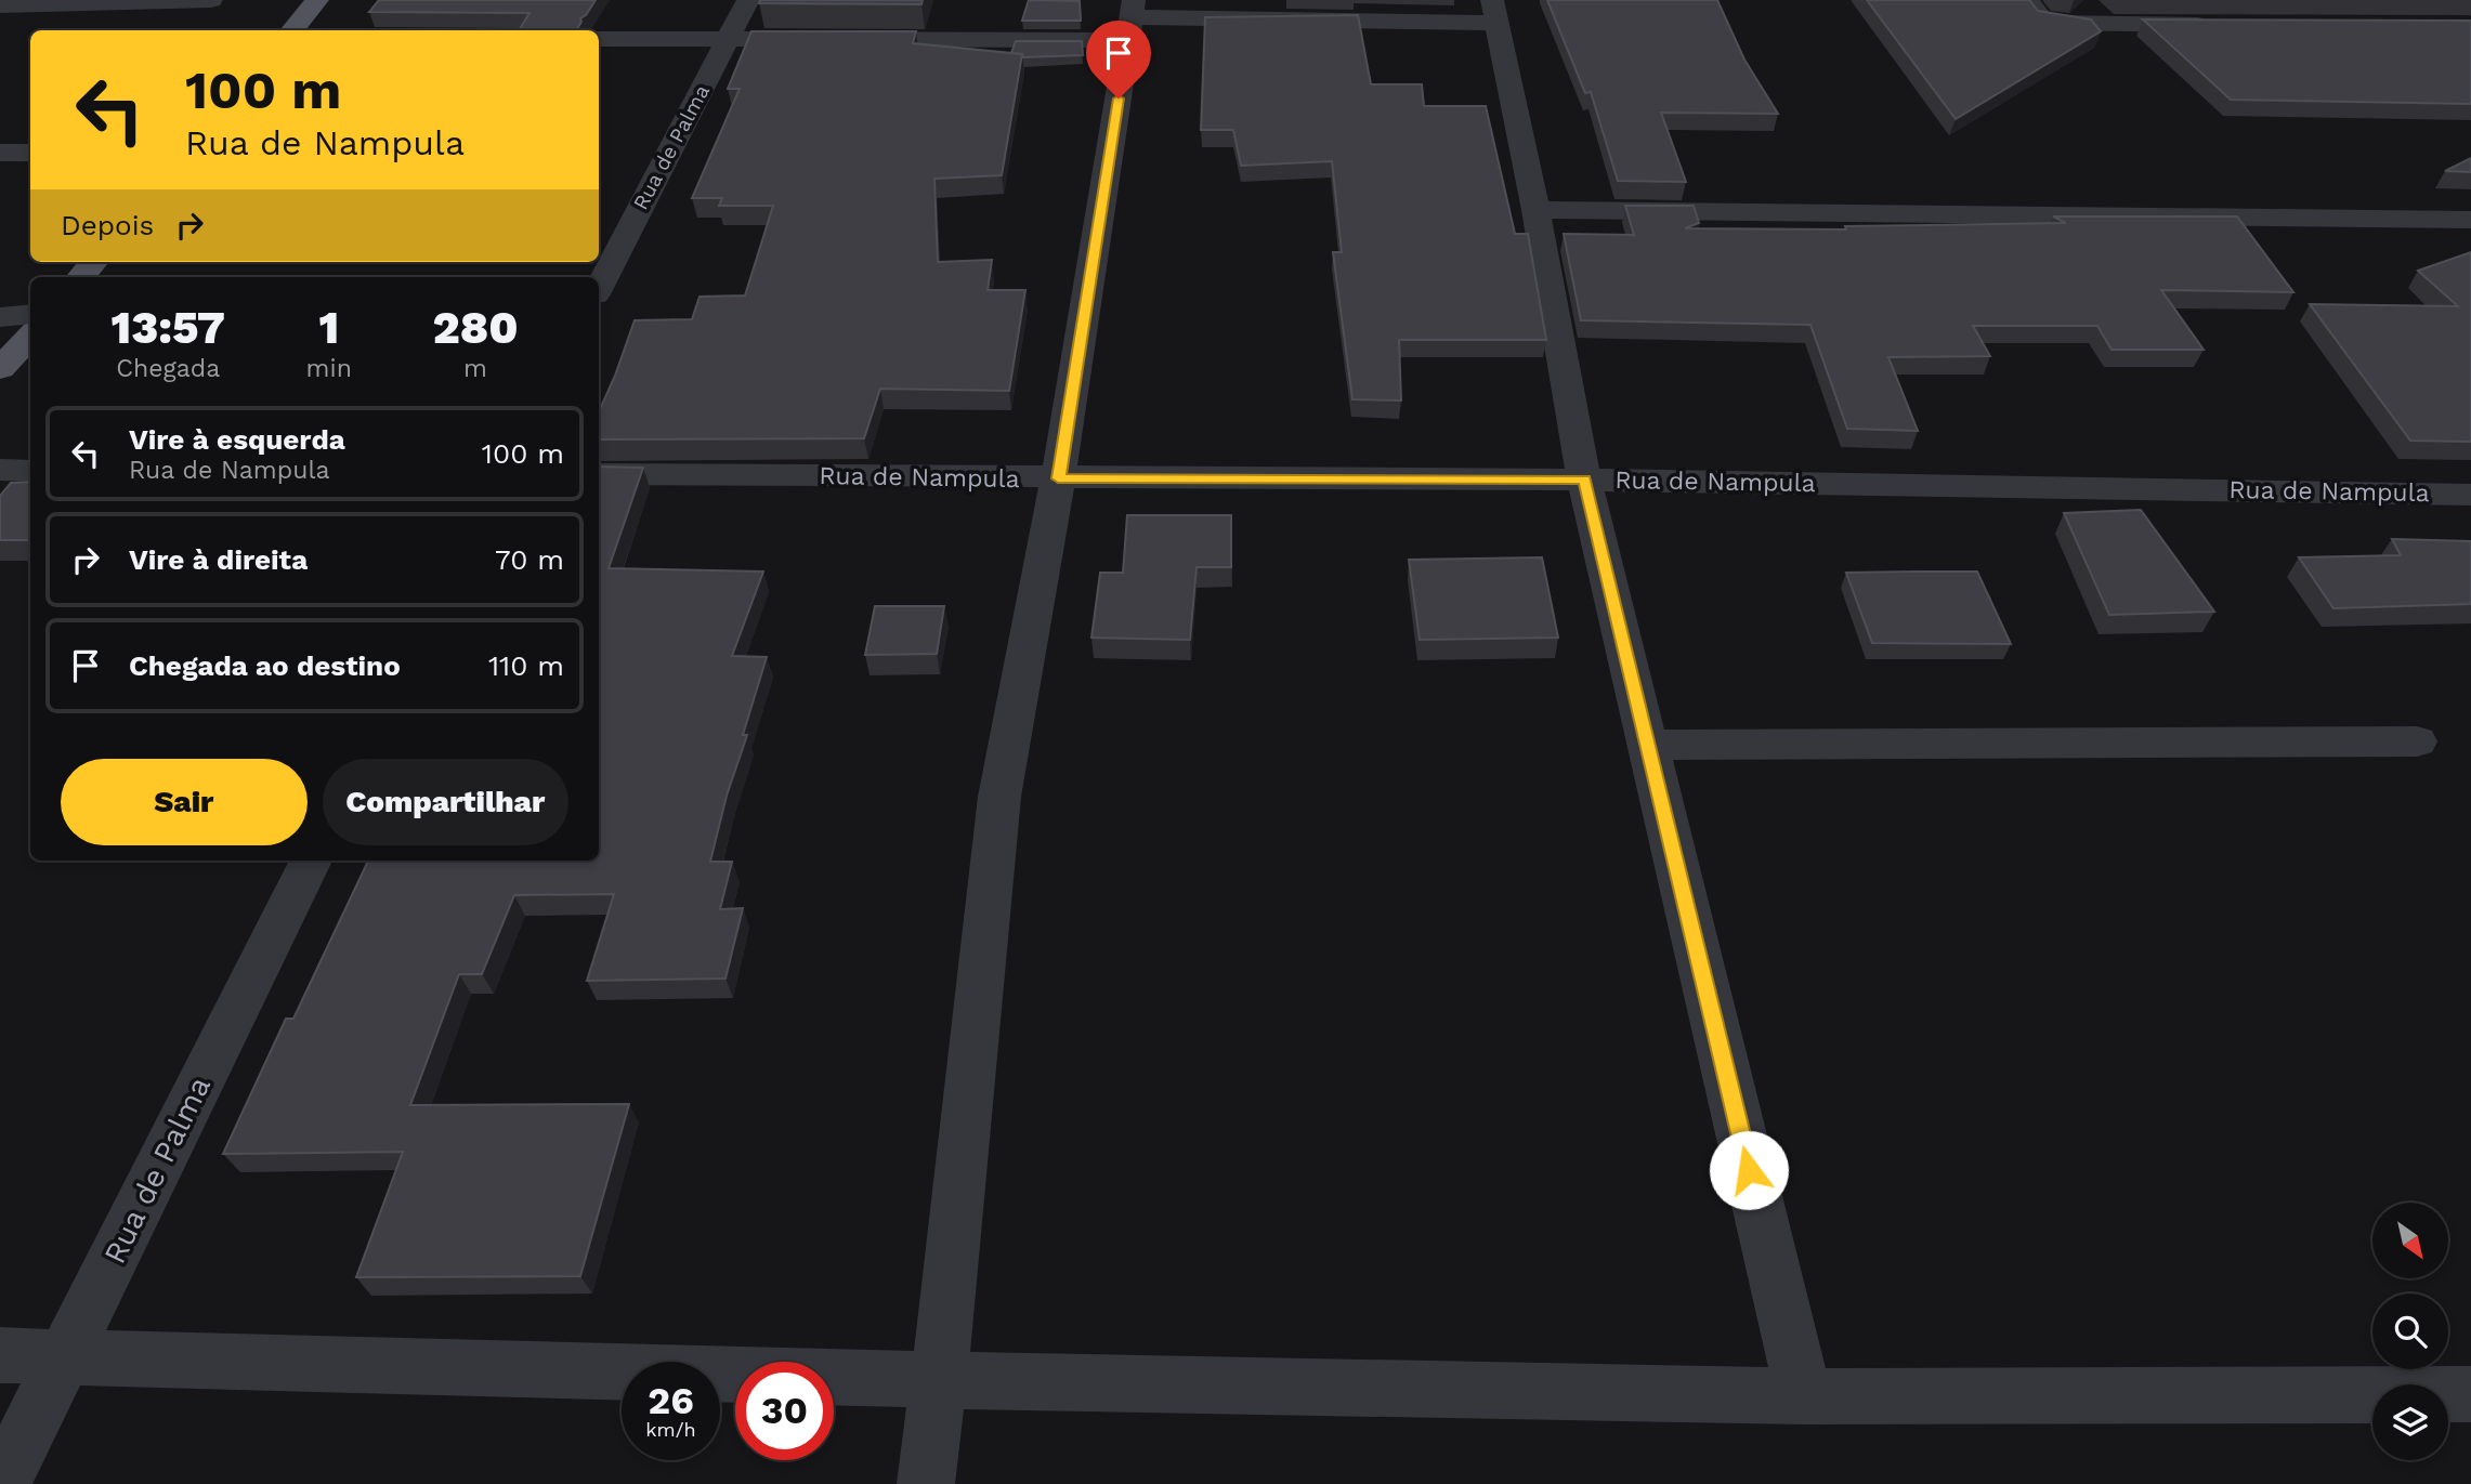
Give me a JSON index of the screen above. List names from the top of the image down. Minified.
{"streets":{"street":["Rua de Palma","Rua de Nampula"]},"north":"bottom right","page":{"turn":["100 m","Rua de Nampula"],"then":"Depois","eta":["13:57","Chegada","1","min","280","m"],"list":[{"name":"Vire à esquerda","note":"Rua de Nampula","value":"100 m"},{"name":"Vire à direita","value":"70 m"},{"name":"Chegada ao destino","value":"110 m"}],"buttons":["Sair","Compartilhar"],"speed":"26 km/h","limit":"30"}}
